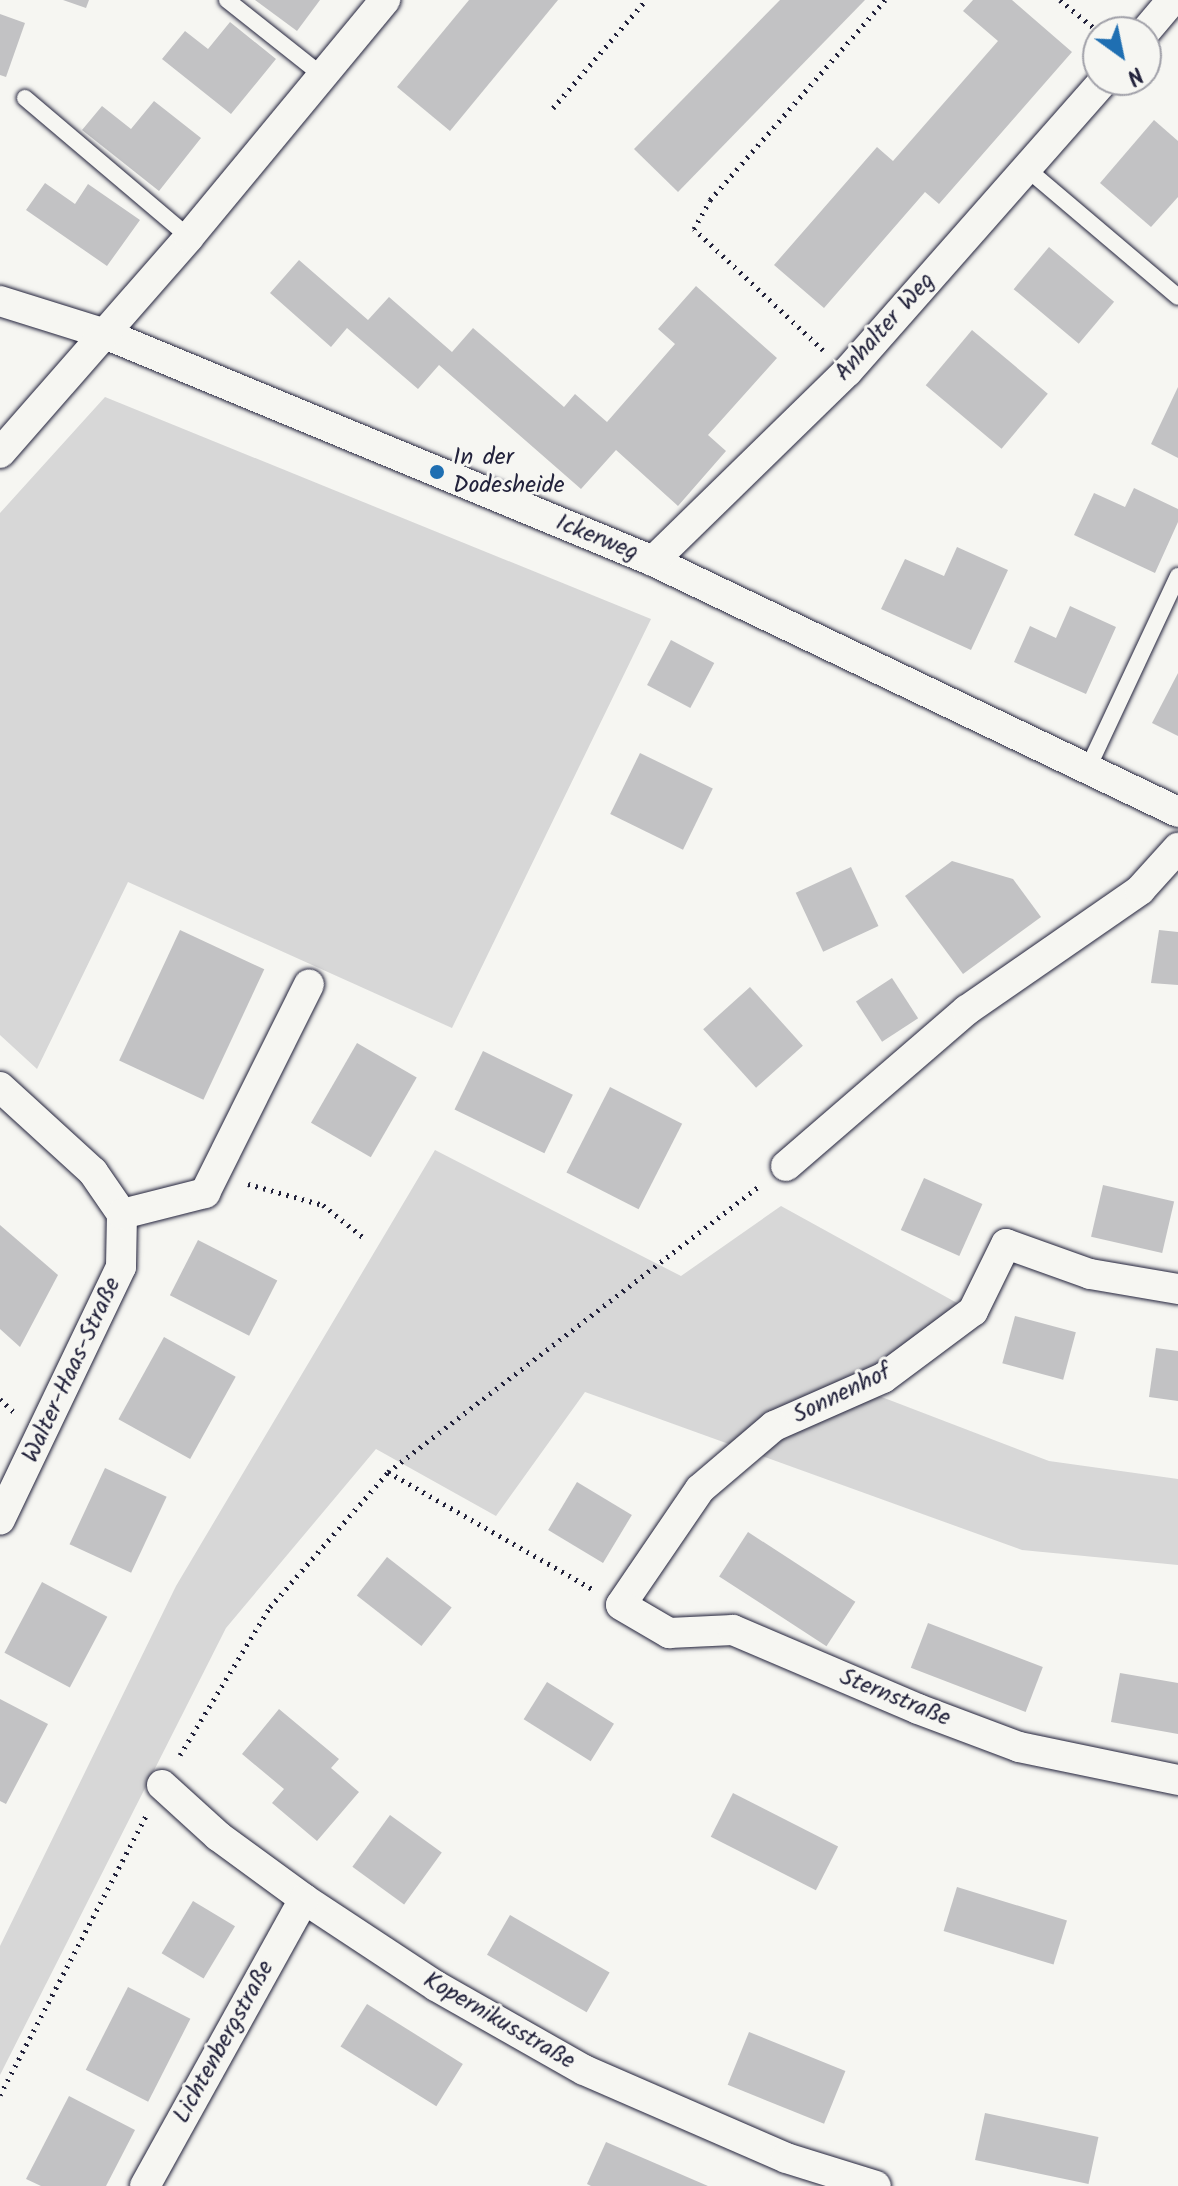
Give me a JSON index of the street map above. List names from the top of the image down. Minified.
{"streets":{"street":["Anhalter Weg","Ickerweg","Walter-Haas-Straße","Sonnenhof","Sternstraße","Kopernikusstraße","Lichtenbergstraße"]},"crossings":[["Anhalter Weg","Ickerweg"],["Sonnenhof","Sternstraße"],["Kopernikusstraße","Lichtenbergstraße"]],"places":["In der Dodesheide"],"north":"bottom right"}
